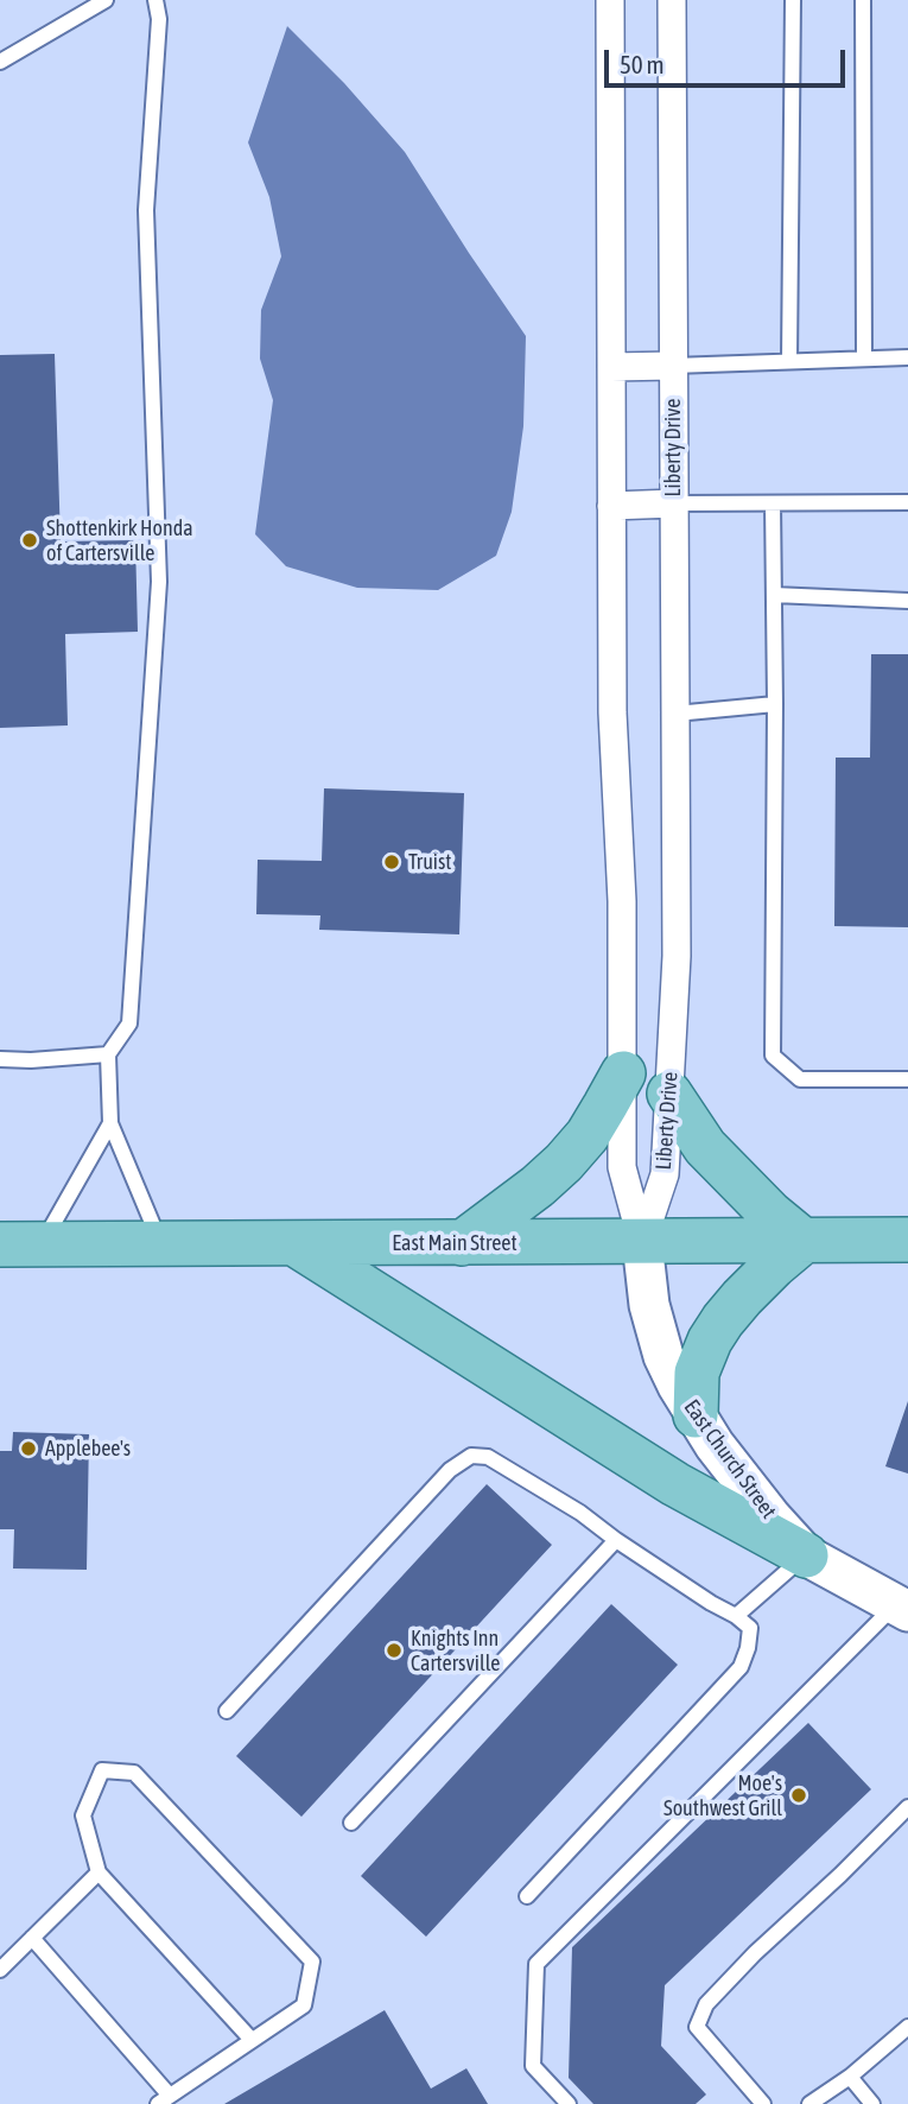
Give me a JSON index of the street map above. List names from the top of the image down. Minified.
{"streets":{"main road":["East Main Street","East Church Street"],"street":["Liberty Drive"]},"crossings":[["Liberty Drive","East Main Street"],["Liberty Drive","East Church Street"],["East Main Street","East Church Street"]],"places":["Shottenkirk Honda of Cartersville","Truist","Applebee's","Knights Inn Cartersville","Moe's Southwest Grill"],"scale_bar":"50 m"}
